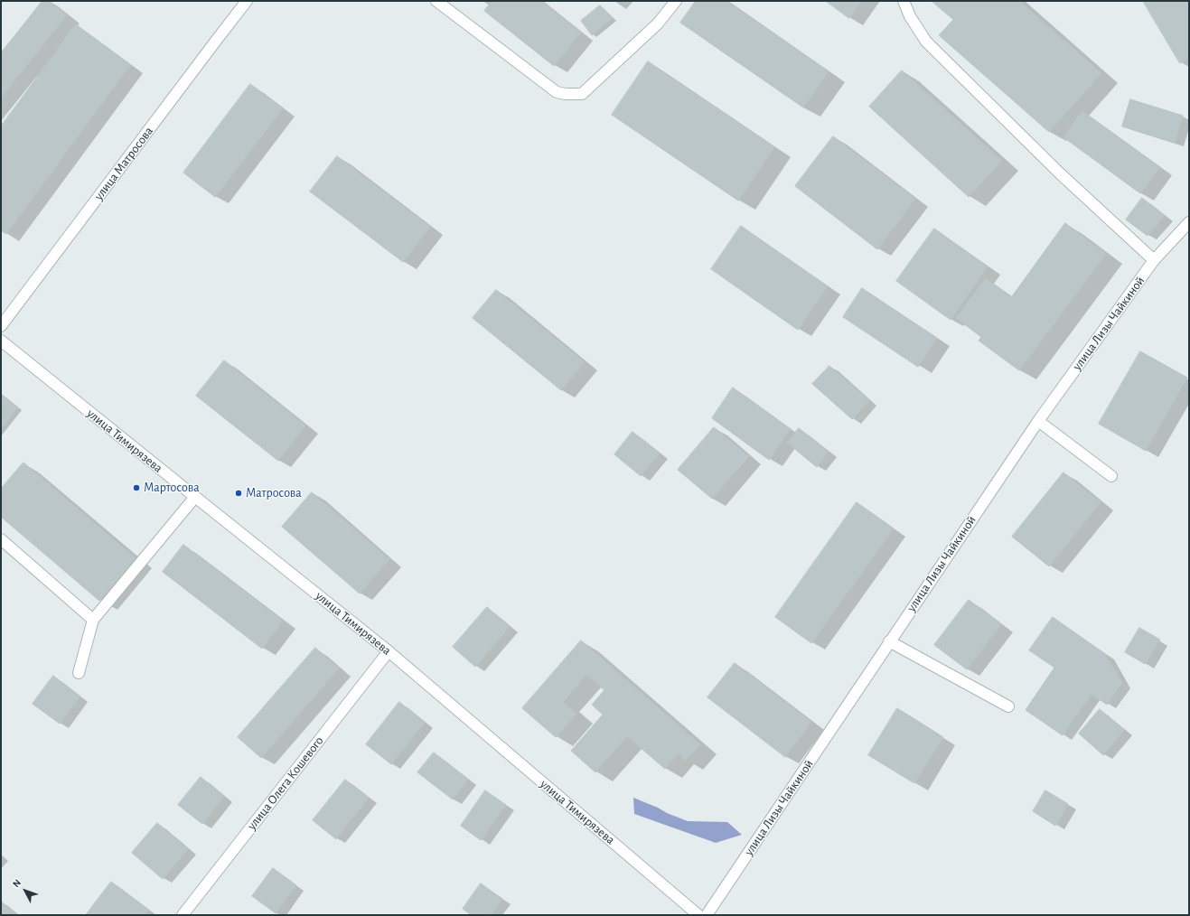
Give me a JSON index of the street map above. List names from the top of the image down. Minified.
{"streets":{"street":["улица Матросова","улица Лизы Чайкиной","улица Тимирязева","улица Олега Кошевого"]},"crossings":[["улица Тимирязева","улица Олега Кошевого"]],"places":["Мартосова","Матросова"],"north":"top left"}
